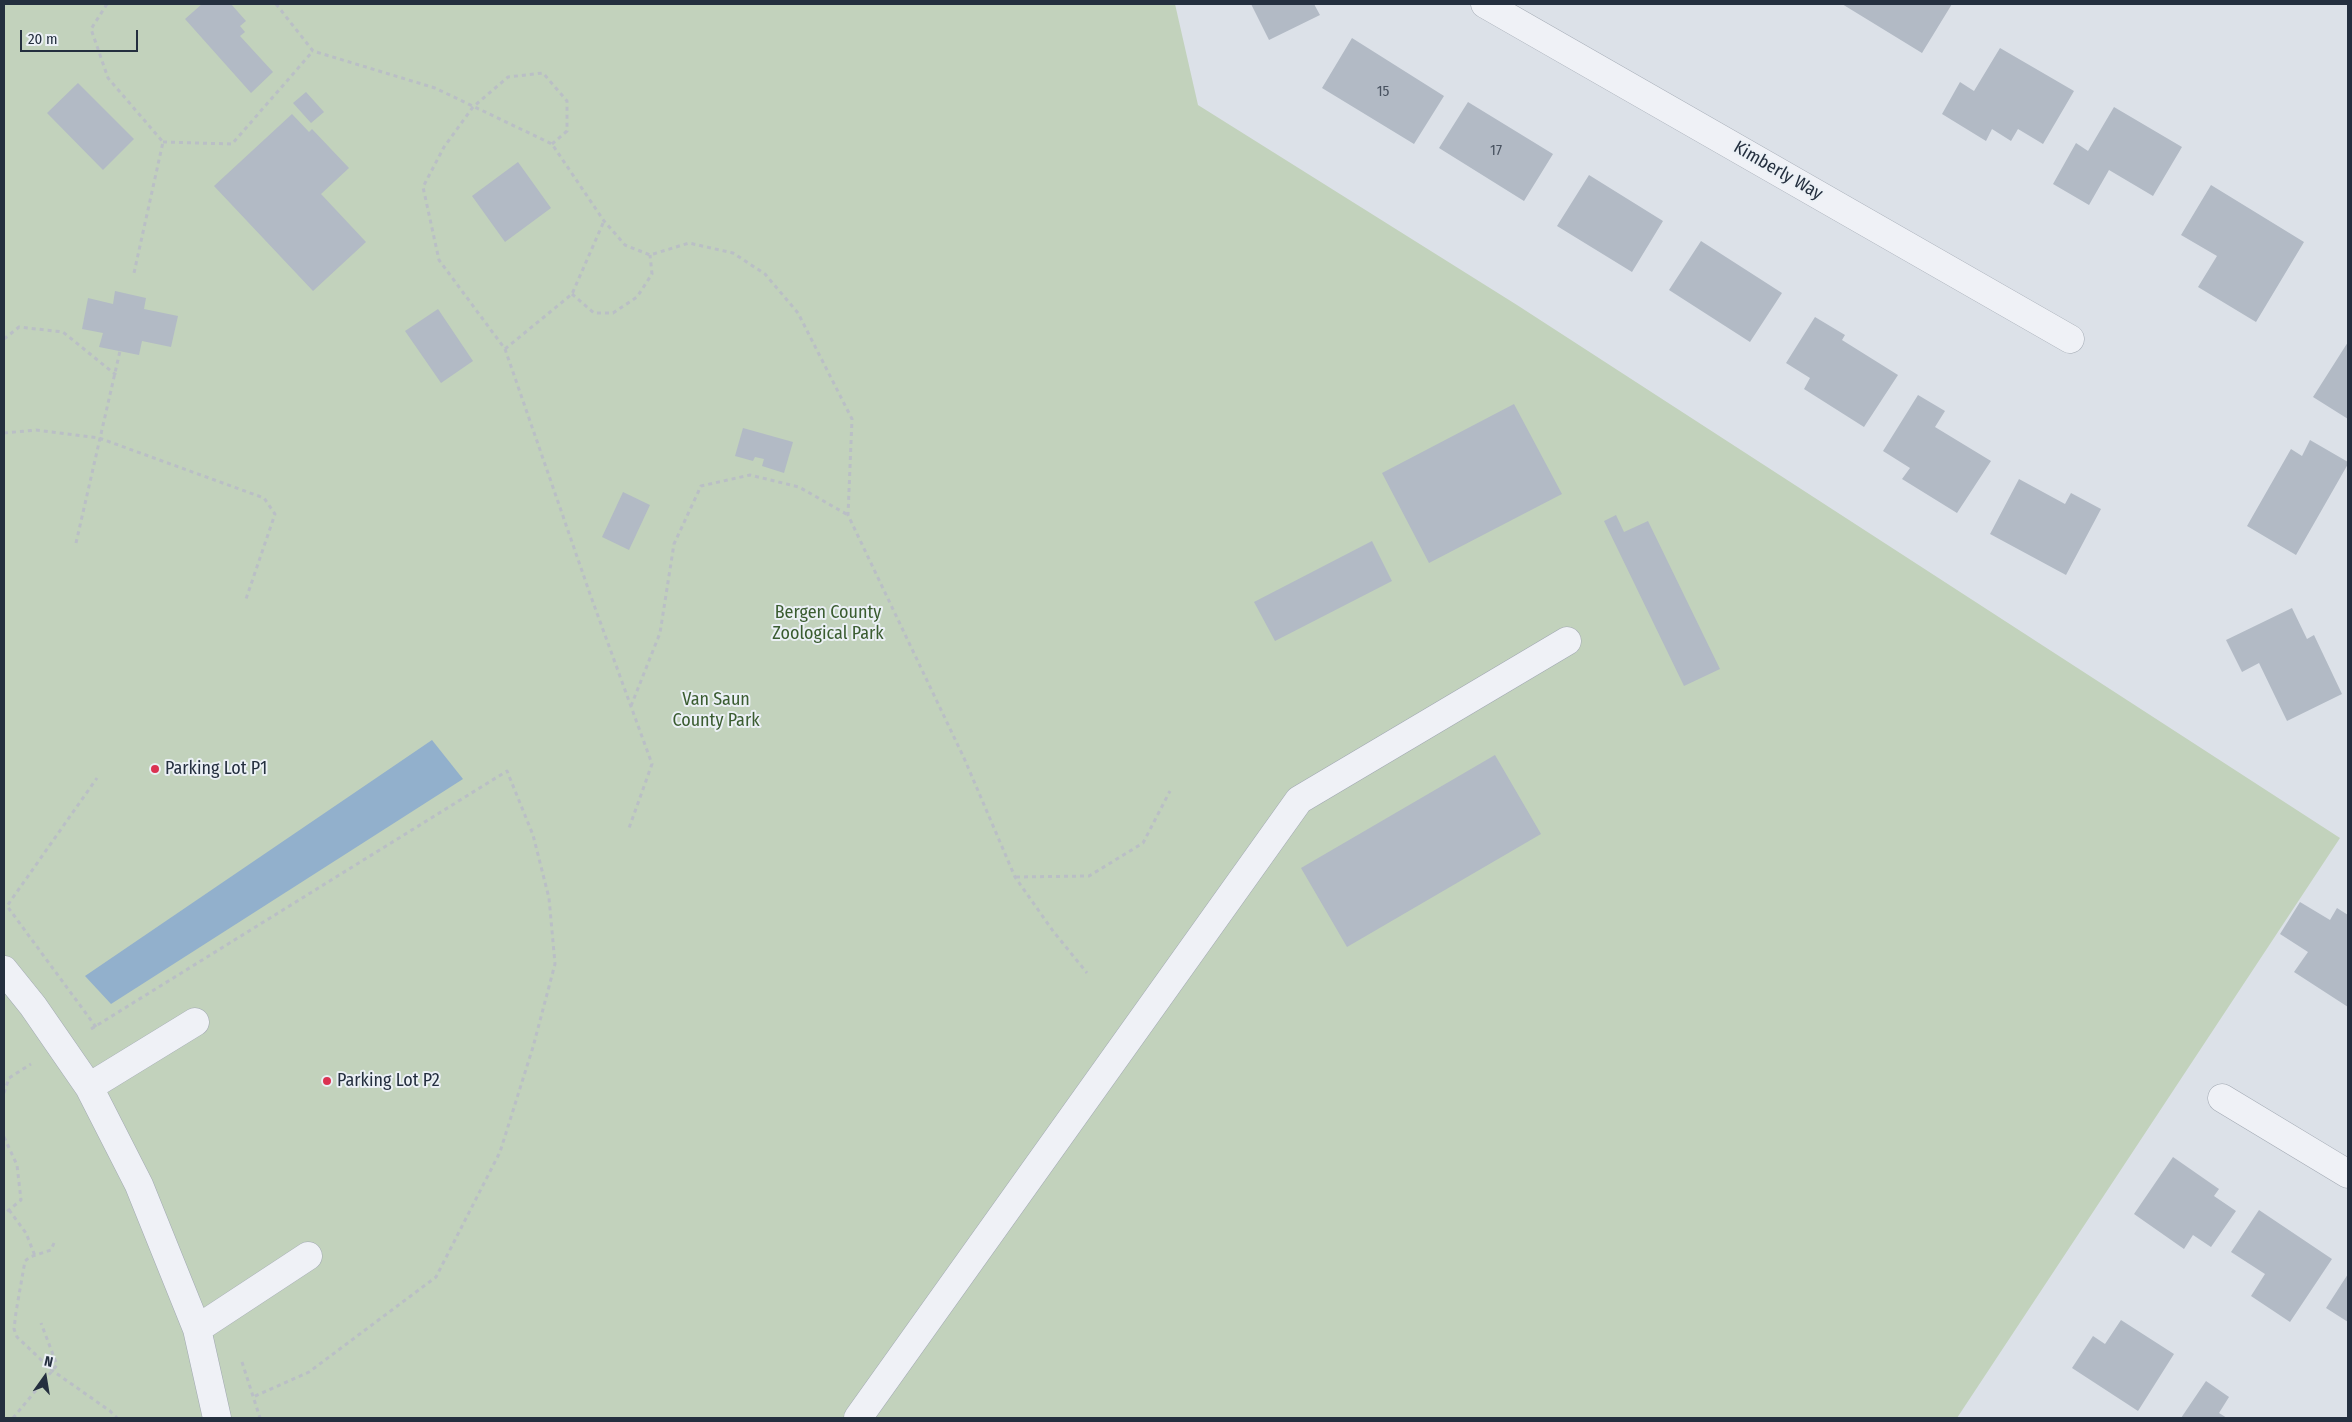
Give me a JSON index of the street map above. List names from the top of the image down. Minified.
{"streets":{"street":["Kimberly Way"]},"parks":["Bergen County Zoological Park","Van Saun County Park"],"places":["Parking Lot P1","Parking Lot P2"],"house_numbers":["15","17"],"scale_bar":"20 m","north":"top"}
